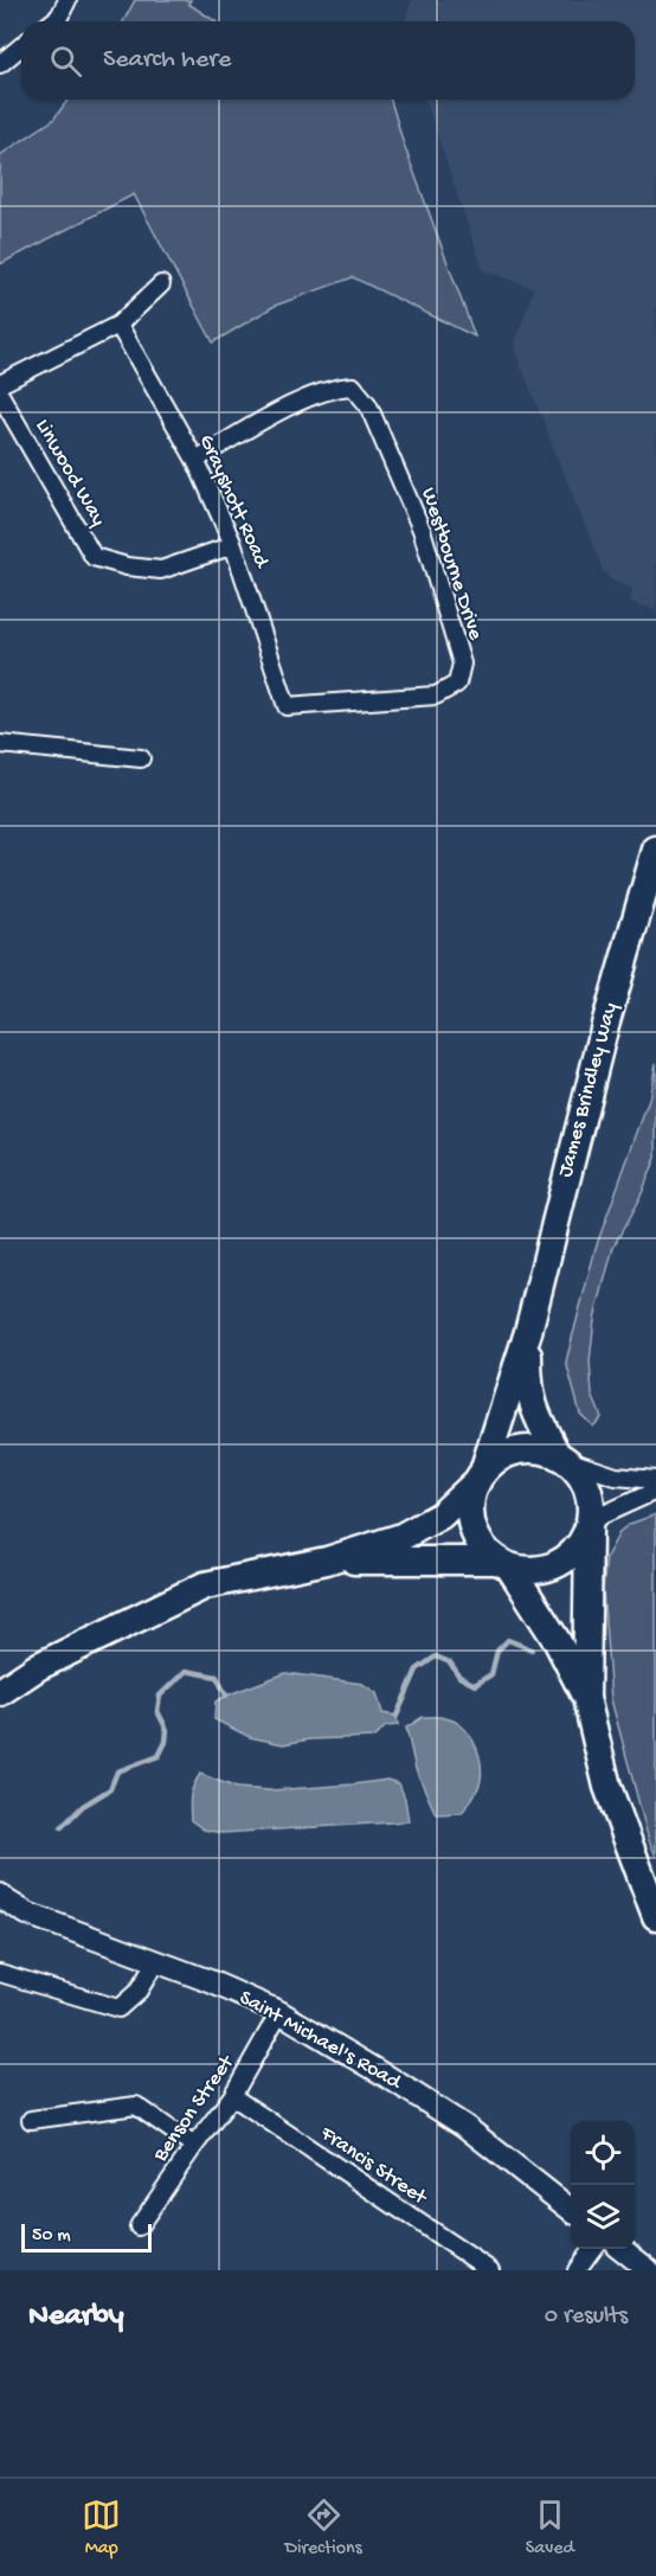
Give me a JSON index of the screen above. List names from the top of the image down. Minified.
{"streets":{"main road":["James Brindley Way"],"street":["Linwood Way","Grayshott Road","Westbourne Drive","Saint Michael's Road","Benson Street","Francis Street"]},"crossings":[["Linwood Way","Grayshott Road"],["Grayshott Road","Westbourne Drive"],["Saint Michael's Road","Benson Street"],["Benson Street","Francis Street"]],"scale_bar":"50 m","page":{"search":"Search here","scale":"50 m","heading":["Nearby","0 results"],"nav":["Map","Directions","Saved"]}}
